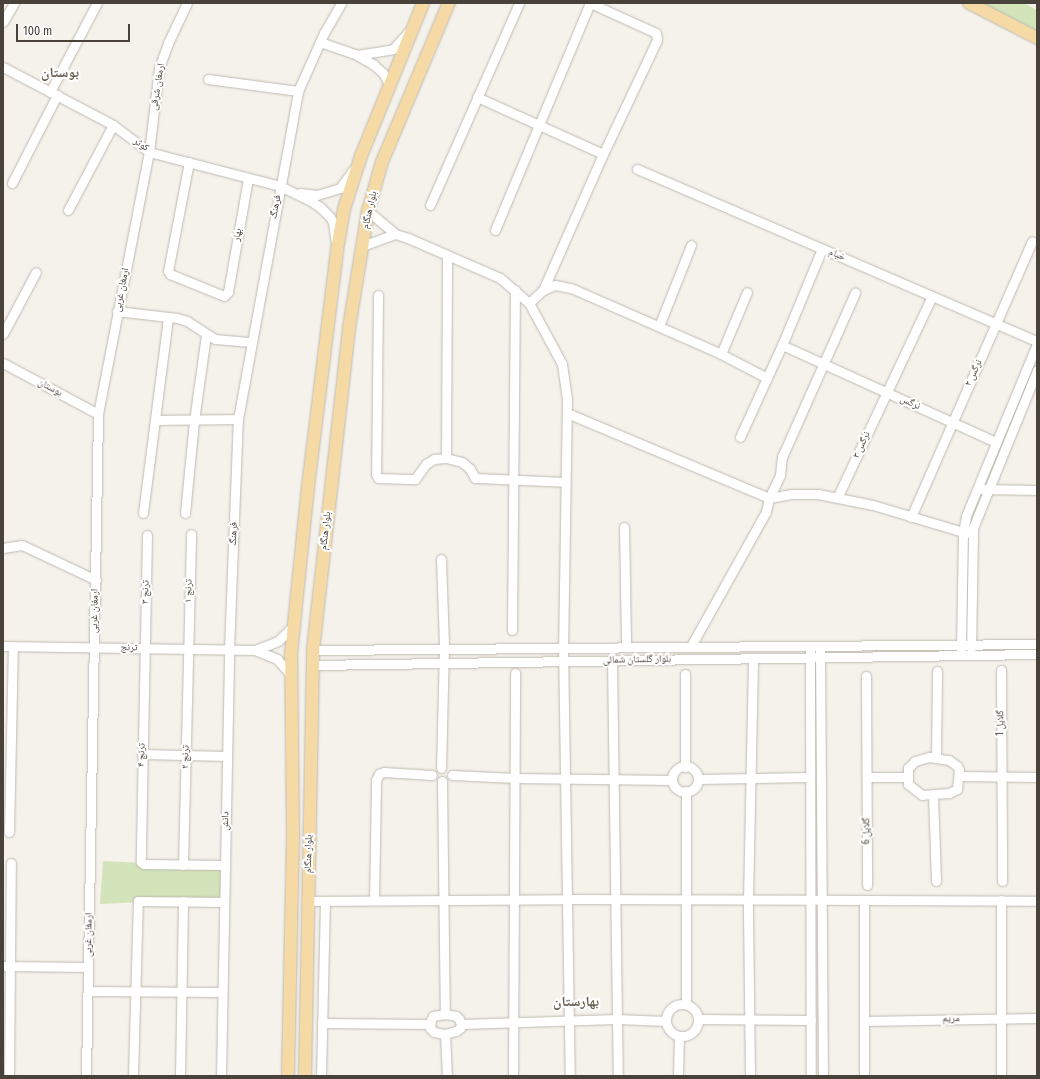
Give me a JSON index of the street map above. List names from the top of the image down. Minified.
{"streets":{"main road":["بلوار هنگام"],"street":["ارمغان شرقی","کوثر","فرهنگ","بهار","خیام","ارمغان غربی","نرگس ۲","بوستان","نرگس","نرگس ۳","ترنج ۱","ترنج ۳","ترنج","بلوار گلستان شمالی","گلایل 1","ترنج ۴","ترنج ۲","دانش","گلایل 6","مریم"]},"crossings":[["ارمغان شرقی","کوثر"],["ارمغان شرقی","ارمغان غربی"],["کوثر","فرهنگ"],["کوثر","بلوار هنگام"],["کوثر","بهار"],["کوثر","ارمغان غربی"],["فرهنگ","ترنج"],["فرهنگ","دانش"],["بلوار هنگام","بلوار گلستان شمالی"],["خیام","نرگس ۲"],["خیام","نرگس ۳"],["ارمغان غربی","بوستان"],["ارمغان غربی","ترنج"],["نرگس ۲","نرگس"],["نرگس","نرگس ۳"],["ترنج ۱","ترنج"],["ترنج ۱","ترنج ۲"],["ترنج ۳","ترنج"],["ترنج ۳","ترنج ۴"],["ترنج","ترنج ۴"],["ترنج","ترنج ۲"],["ترنج","دانش"],["ترنج ۴","ترنج ۲"]],"districts":["بوستان","بهارستان"],"scale_bar":"100 m"}
